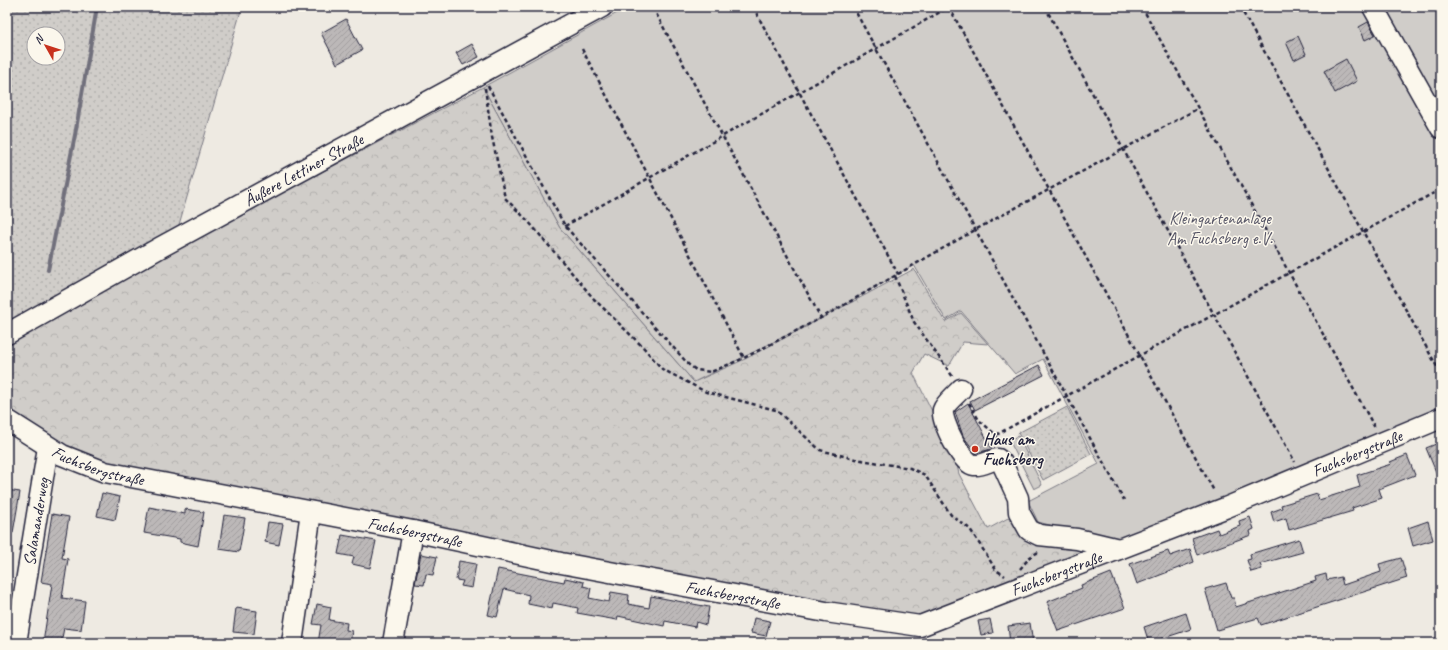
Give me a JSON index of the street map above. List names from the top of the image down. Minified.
{"streets":{"street":["Äußere Lettiner Straße","Fuchsbergstraße","Salamanderweg"]},"crossings":[["Fuchsbergstraße","Salamanderweg"]],"parks":["Kleingartenanlage Am Fuchsberg e.V."],"places":["Haus am Fuchsberg"],"north":"top left"}
